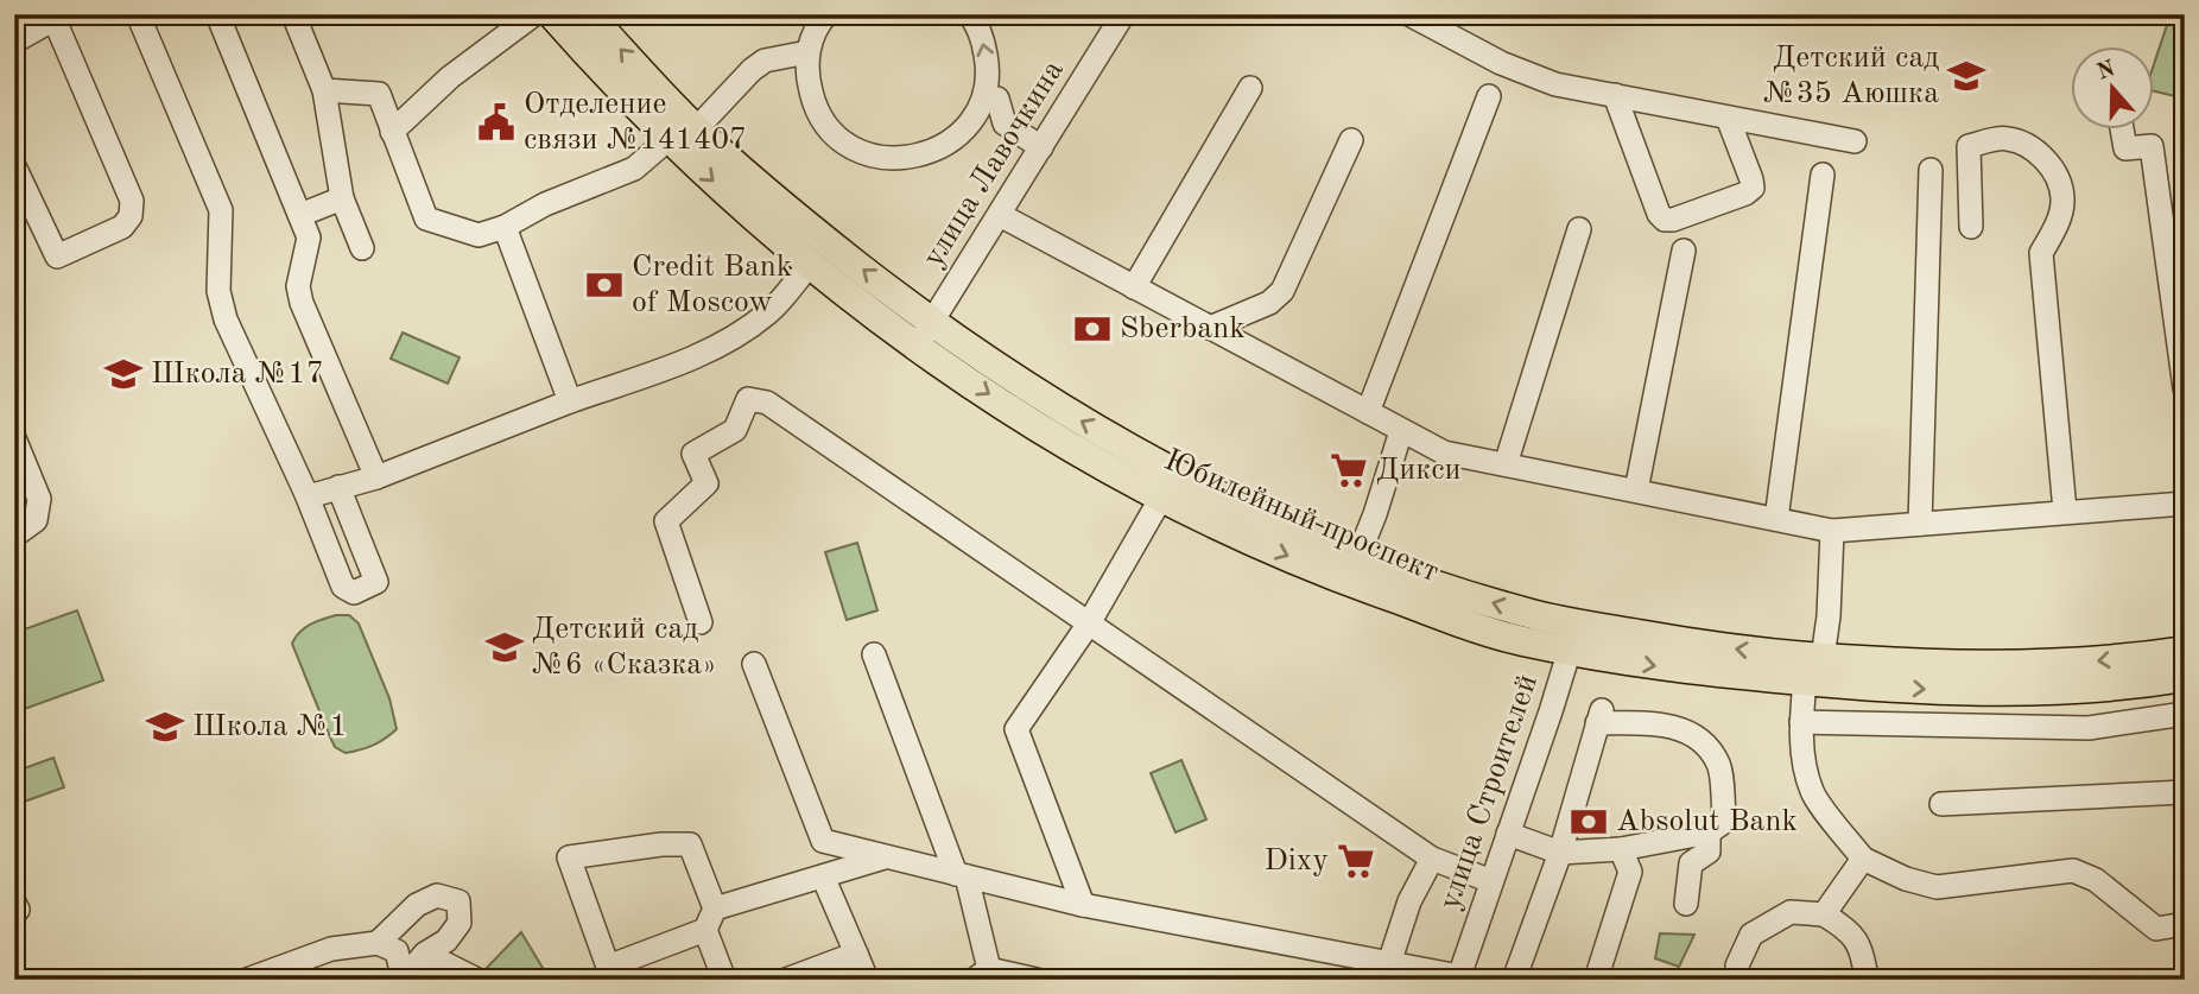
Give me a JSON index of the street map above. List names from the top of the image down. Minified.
{"streets":{"main road":["Юбилейный проспект"],"street":["улица Лавочкина","улица Строителей"]},"crossings":[["улица Лавочкина","Юбилейный проспект"],["Юбилейный проспект","улица Строителей"]],"places":{"school or university":["Детский сад №35 Аюшка","Школа №17","Детский сад №6 «Сказка»","Школа №1"],"public building":["Отделение связи №141407"],"bank":["Credit Bank of Moscow","Sberbank","Absolut Bank"],"supermarket":["Дикси","Dixy"]},"north":"top"}
